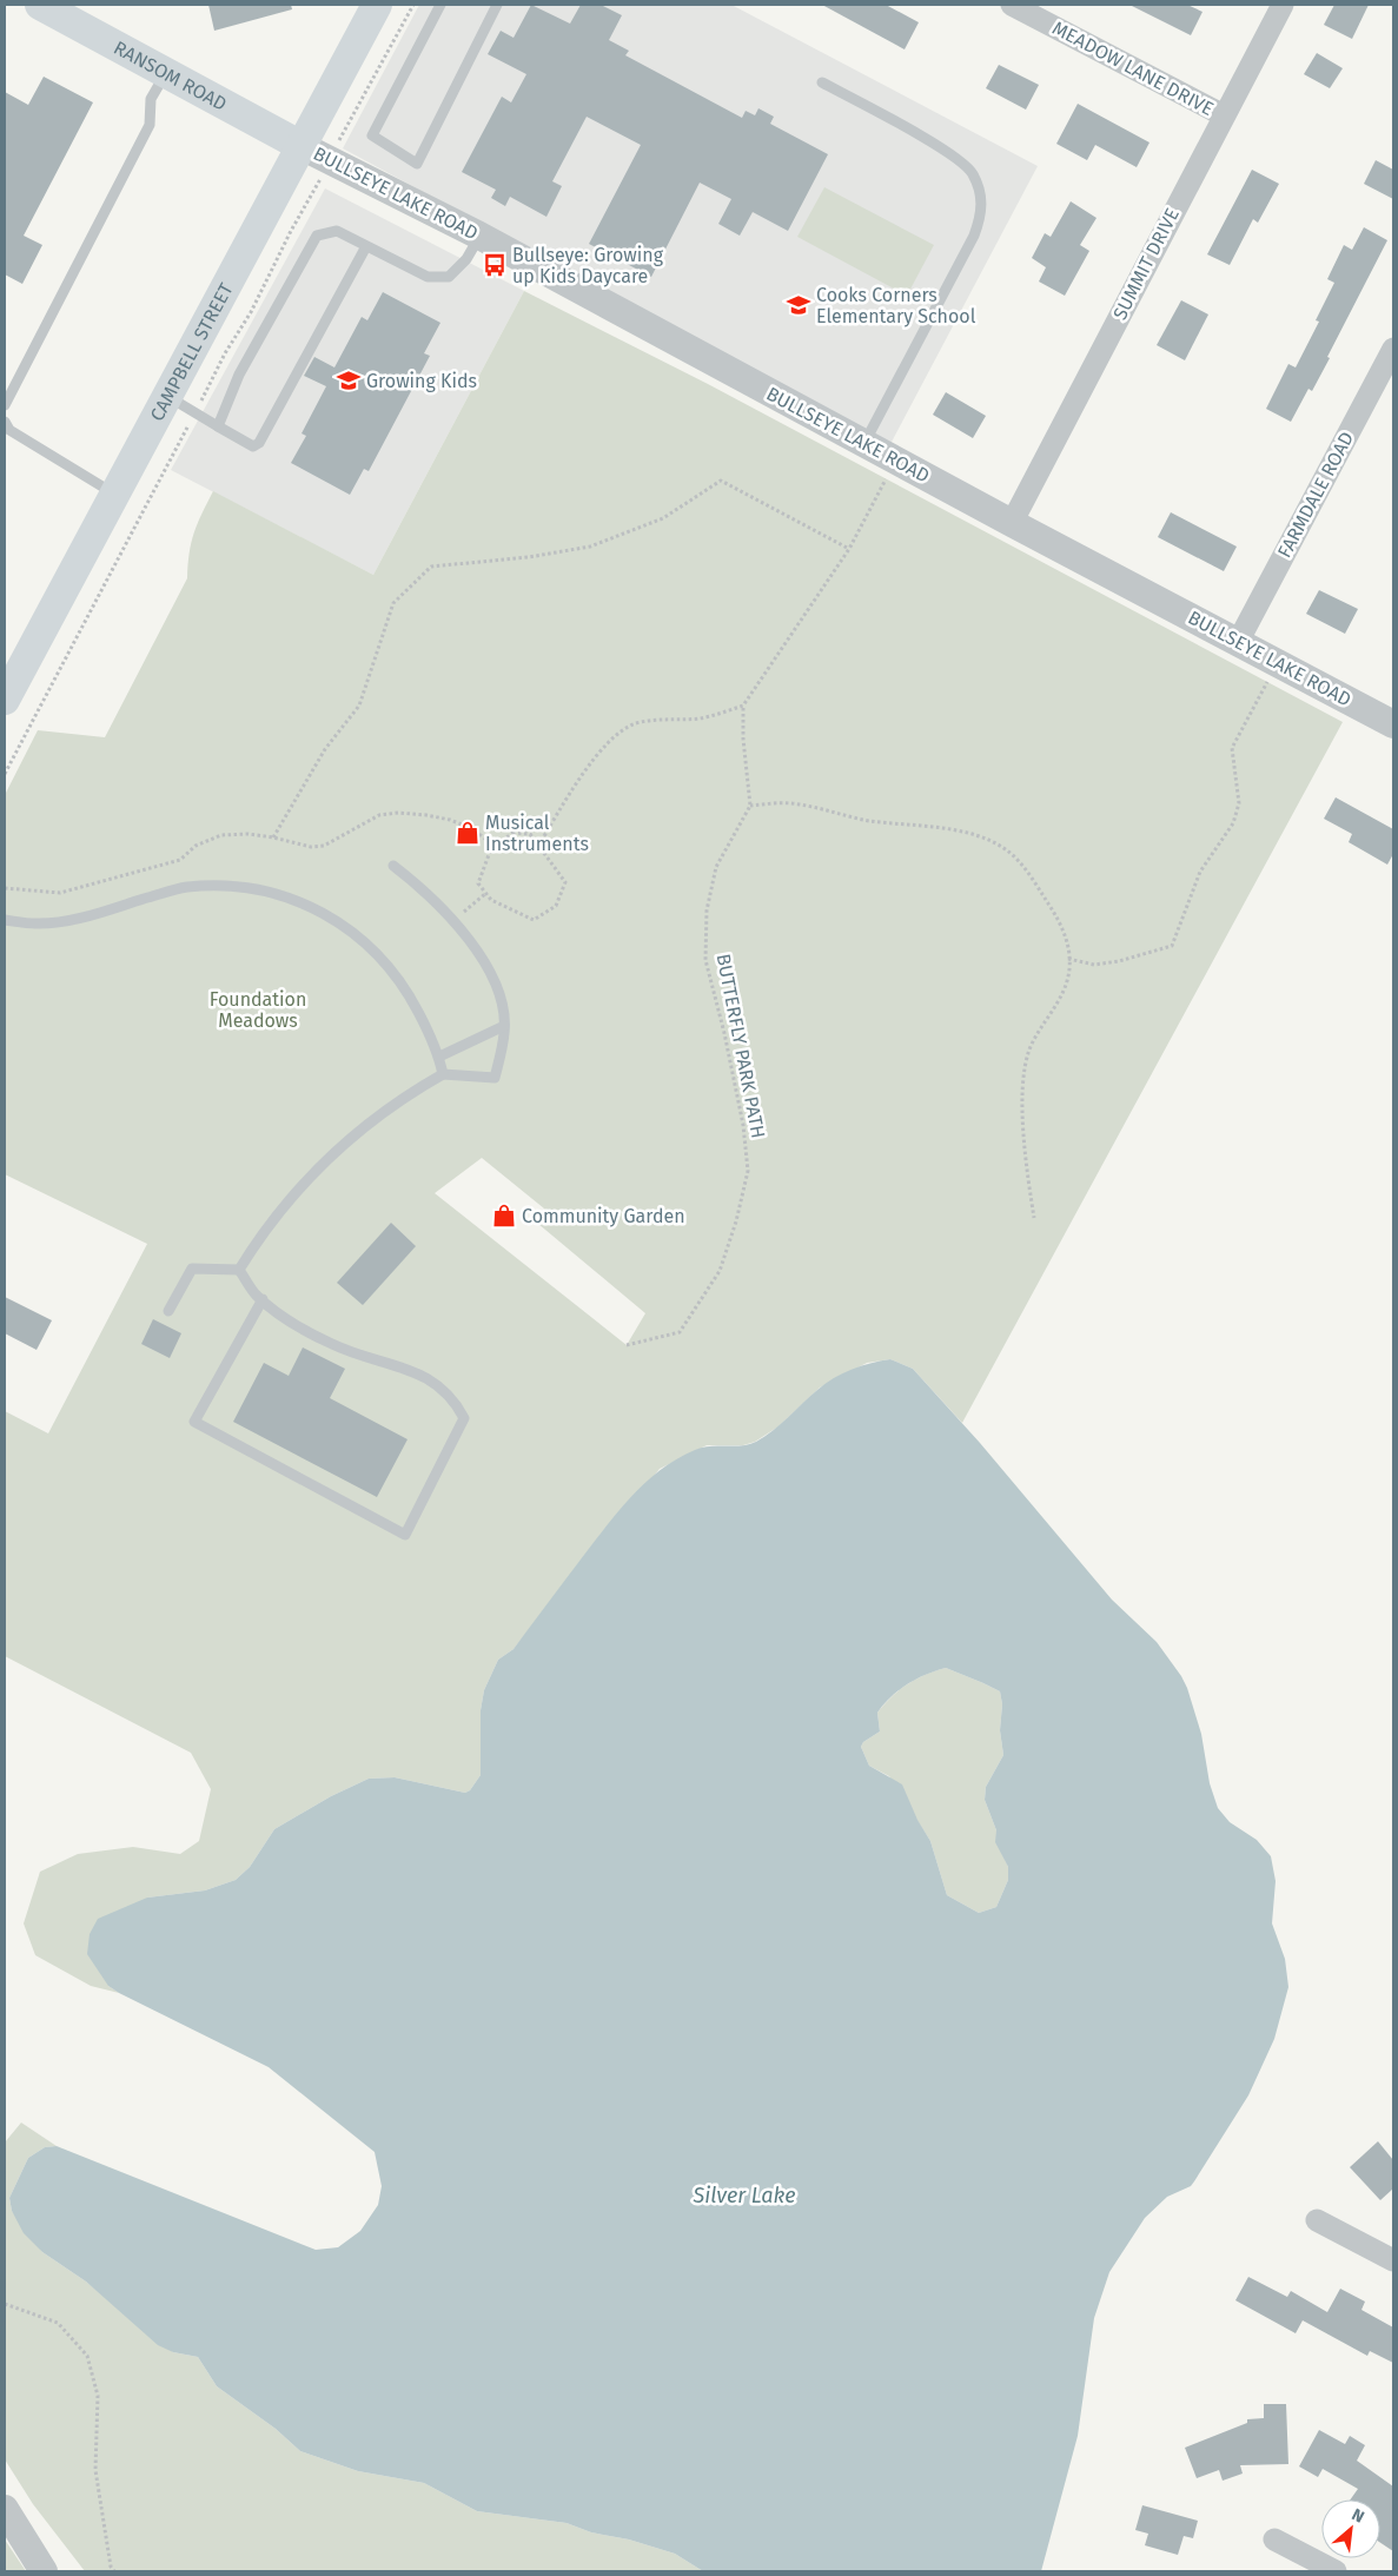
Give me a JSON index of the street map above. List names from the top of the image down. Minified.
{"streets":{"main road":["RANSOM ROAD","CAMPBELL STREET"],"street":["MEADOW LANE DRIVE","BULLSEYE LAKE ROAD","SUMMIT DRIVE","FARMDALE ROAD"],"path":["BUTTERFLY PARK PATH"]},"crossings":[["MEADOW LANE DRIVE","SUMMIT DRIVE"],["RANSOM ROAD","BULLSEYE LAKE ROAD"],["RANSOM ROAD","CAMPBELL STREET"],["BULLSEYE LAKE ROAD","SUMMIT DRIVE"],["BULLSEYE LAKE ROAD","CAMPBELL STREET"],["BULLSEYE LAKE ROAD","FARMDALE ROAD"]],"water":["Silver Lake"],"parks":["Foundation Meadows"],"places":{"bus stop":["Bullseye: Growing up Kids Daycare"],"school or university":["Cooks Corners Elementary School","Growing Kids"],"shop":["Musical Instruments","Community Garden"]},"north":"top right"}
